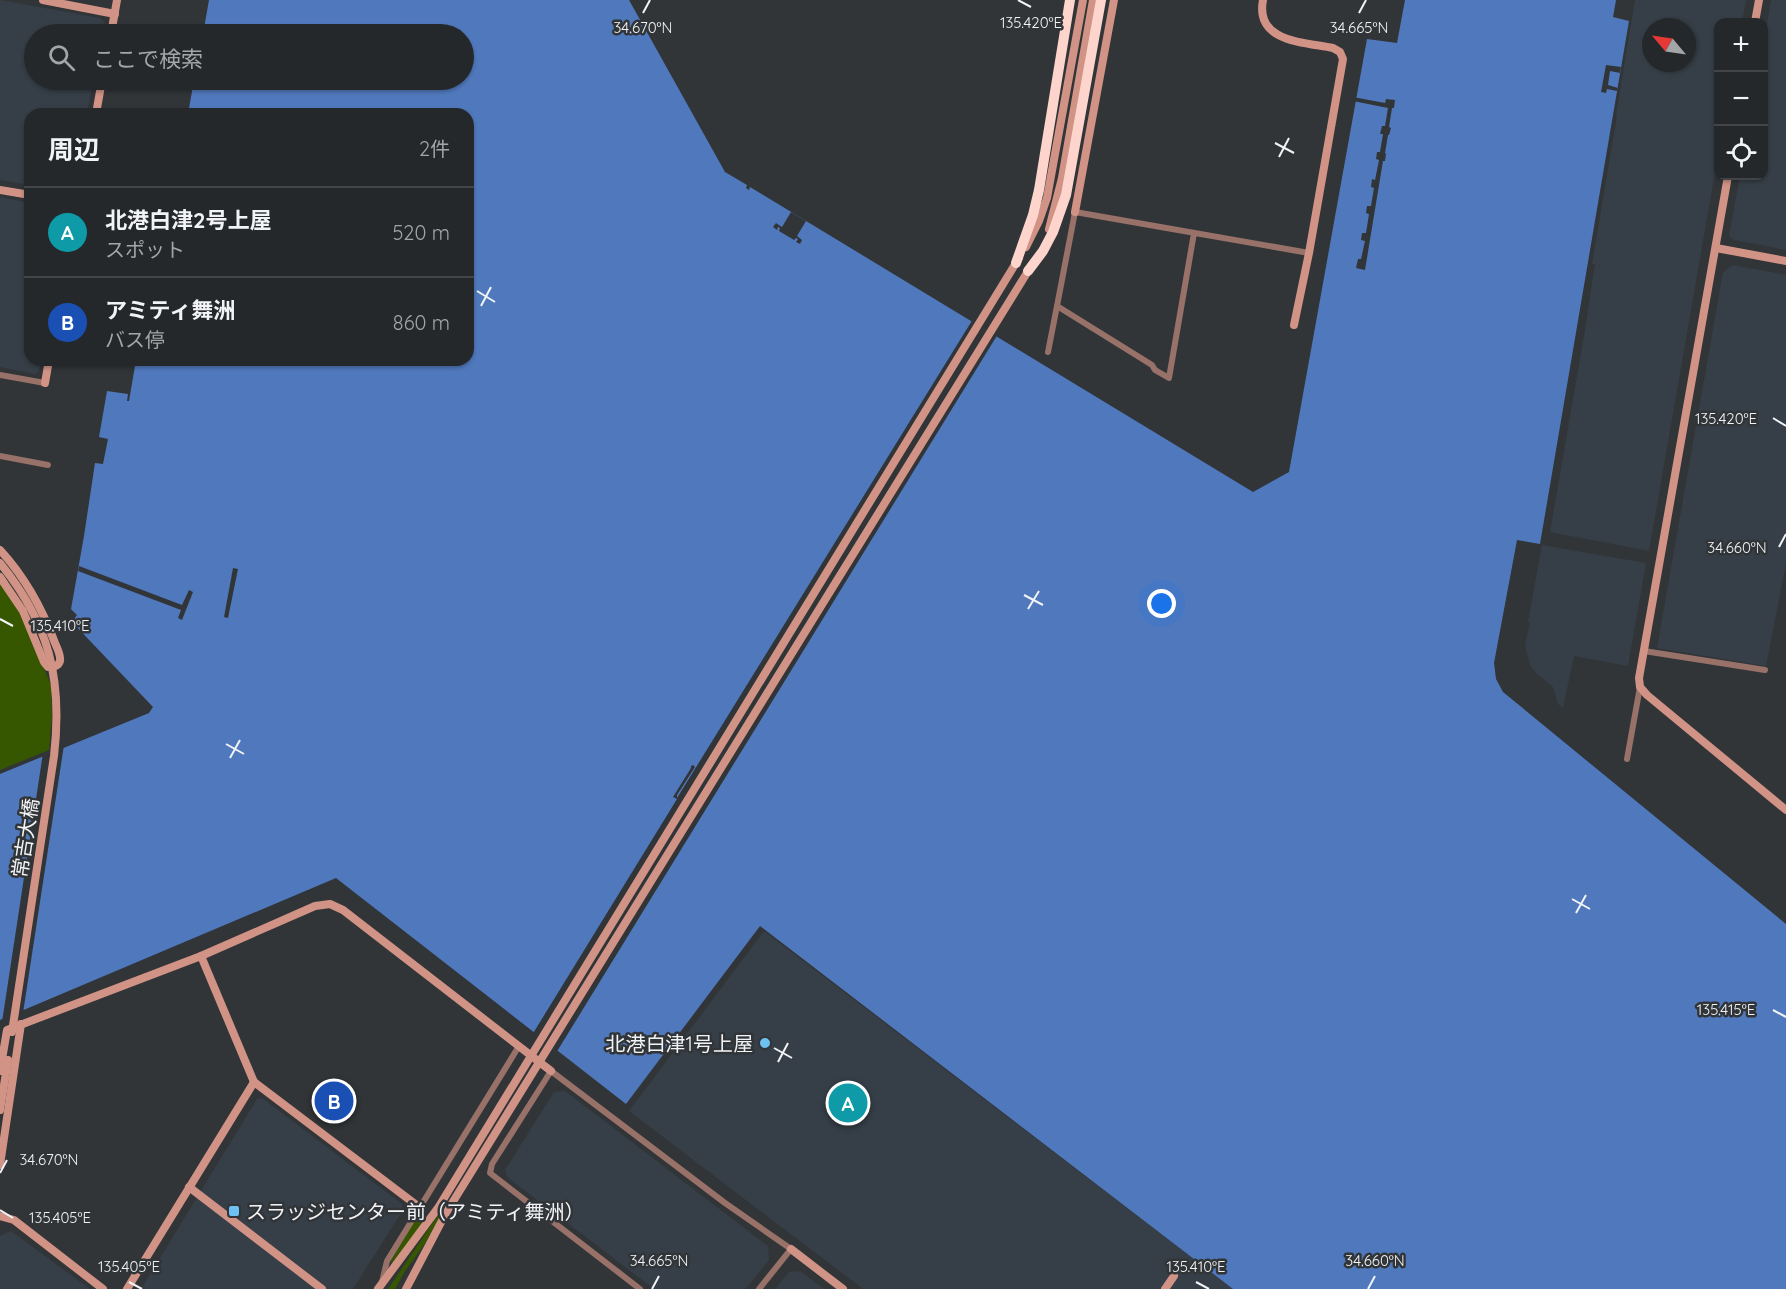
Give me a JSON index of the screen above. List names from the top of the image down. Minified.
{"streets":{"street":["常吉大橋"]},"places":{"other":["北港白津1号上屋"],"transit":["スラッジセンター前（アミティ舞洲）"]},"north":"top left","page":{"map_buttons":["+","−"],"search":"ここで検索","heading":["周辺","2件"],"list":[{"mark":"A","name":"北港白津2号上屋","note":"スポット","value":"520 m"},{"mark":"B","name":"アミティ舞洲","note":"バス停","value":"860 m"}],"pins":["B","A"]},"coordinates":["135.420°E","34.670°N","34.665°N","34.660°N","135.410°E","135.415°E","135.405°E"]}
